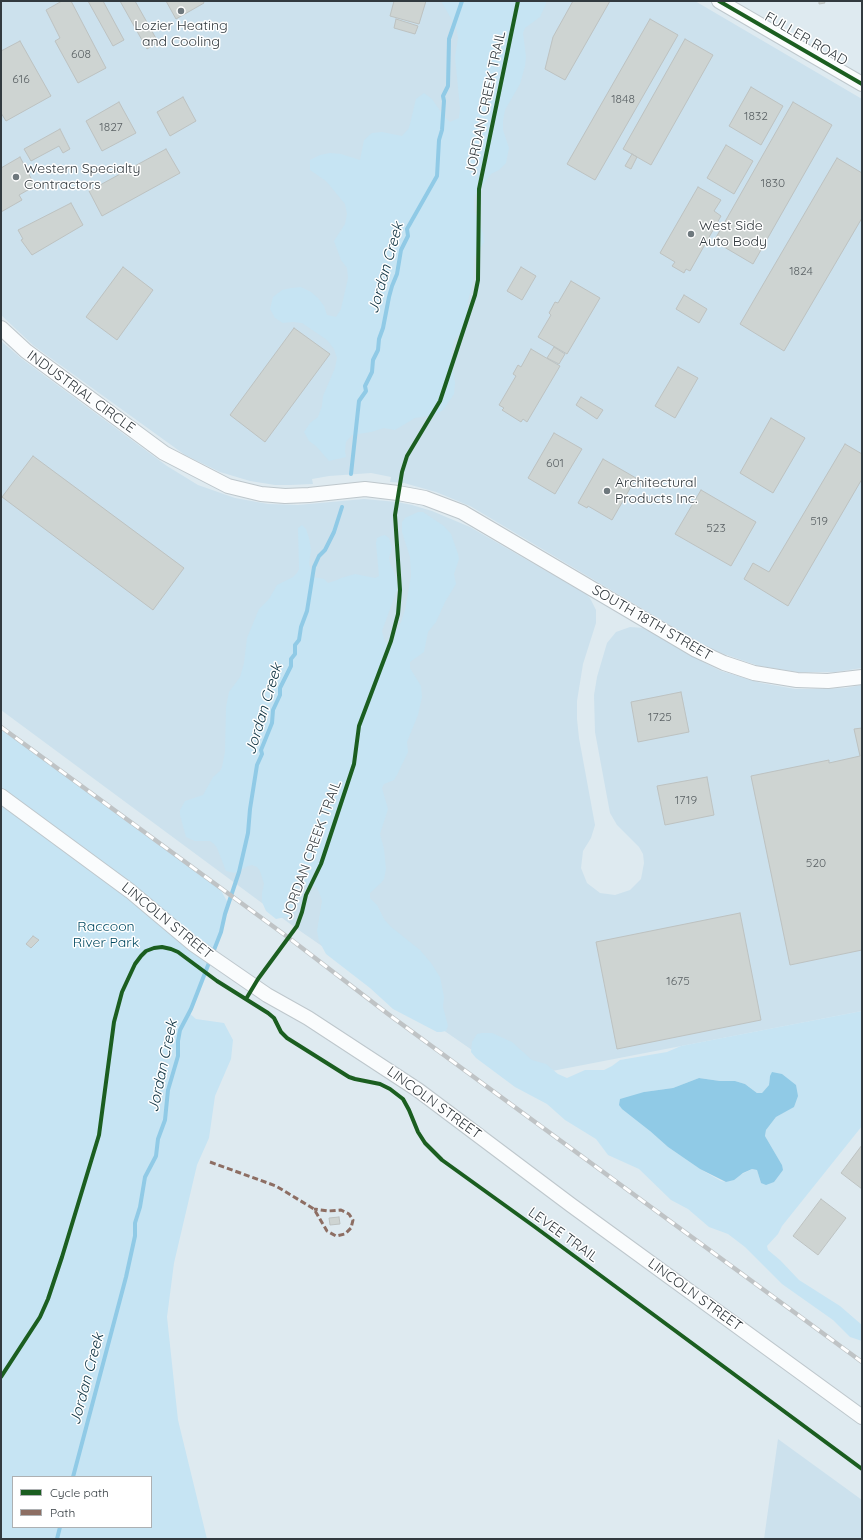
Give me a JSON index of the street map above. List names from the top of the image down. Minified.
{"streets":{"street":["FULLER ROAD","INDUSTRIAL CIRCLE","SOUTH 18TH STREET","LINCOLN STREET"],"cycle path":["JORDAN CREEK TRAIL","LEVEE TRAIL"]},"crossings":[["INDUSTRIAL CIRCLE","SOUTH 18TH STREET"]],"water":["Jordan Creek"],"parks":["Raccoon River Park"],"places":["Lozier Heating and Cooling","Western Specialty Contractors","West Side Auto Body","Architectural Products Inc."],"house_numbers":["608","616","1848","1832","1827","1830","1824","601","519","523","1725","1719","520","1675"],"legend":["Cycle path","Path"]}
